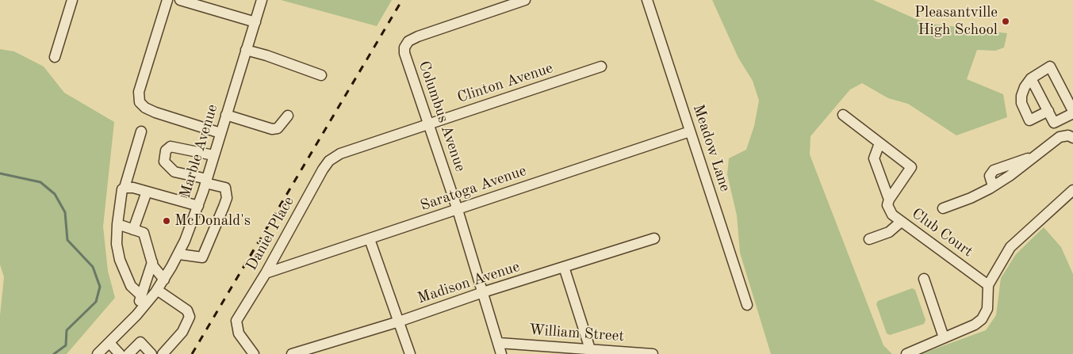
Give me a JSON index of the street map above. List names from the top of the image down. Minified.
{"streets":{"street":["Clinton Avenue","Columbus Avenue","Meadow Lane","Marble Avenue","Saratoga Avenue","Club Court","Daniel Place","Madison Avenue","William Street"]},"crossings":[["Clinton Avenue","Columbus Avenue"],["Clinton Avenue","Daniel Place"],["Columbus Avenue","Saratoga Avenue"],["Columbus Avenue","Madison Avenue"],["Columbus Avenue","William Street"],["Meadow Lane","Saratoga Avenue"],["Saratoga Avenue","Daniel Place"]],"places":["Pleasantville High School","McDonald's"]}
